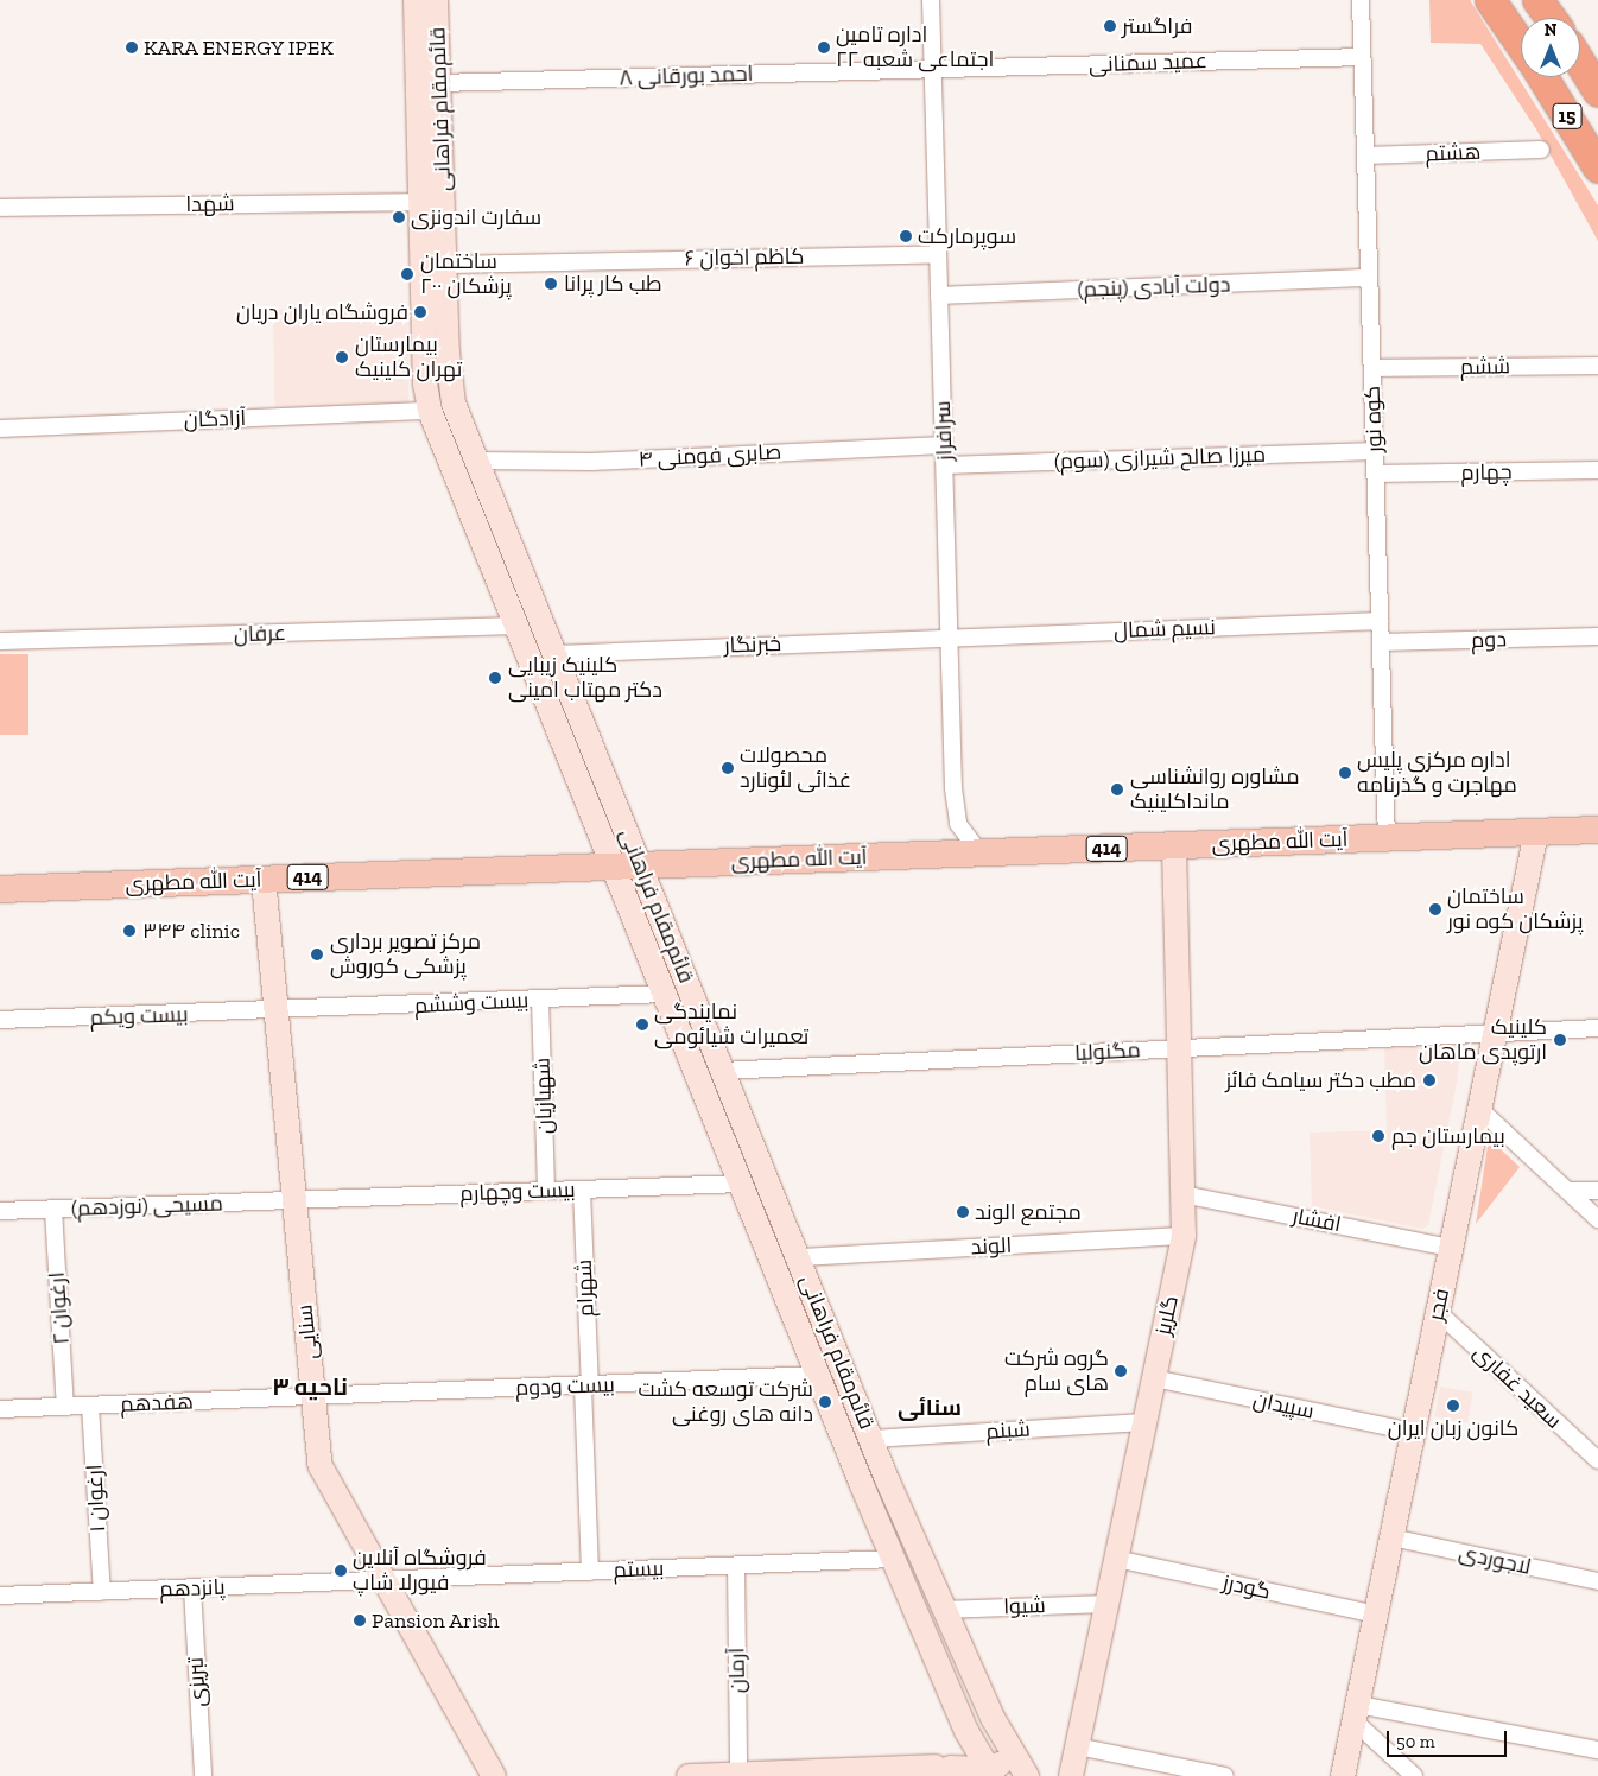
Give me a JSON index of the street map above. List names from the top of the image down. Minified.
{"streets":{"highway":["15"],"main road":["قائم‌مقام فراهانی","آیت الله مطهری","414","فجر","گلریز","سنایی"],"street":["عمید سمنانی","احمد بورقانی ۸","هشتم","شهدا","کاظم اخوان ۶","دولت آبادی (پنجم)","ششم","آزادگان","کوه نور","سرافراز","صابری فومنی ۴","میرزا صالح شیرازی (سوم)","چهارم","نسیم شمال","عرفان","دوم","خبرنگار","بیست وششم","بیست ویکم","مگنولیا","شهبازیان","بیست وچهارم","مسیحی (نوزدهم)","افشار","الوند","شهرام","ارغوان ۲","بیست ودوم","سعید غفاری","هفدهم","سپیدان","شبنم","ارغوان ۱","لاجوردی","بیستم","گودرز","پانزدهم","شیوا","آرمان","تبریزی"]},"crossings":[["عمید سمنانی","احمد بورقانی ۸"],["عمید سمنانی","کوه نور"],["عمید سمنانی","سرافراز"],["احمد بورقانی ۸","قائم‌مقام فراهانی"],["احمد بورقانی ۸","سرافراز"],["قائم‌مقام فراهانی","شهدا"],["قائم‌مقام فراهانی","کاظم اخوان ۶"],["قائم‌مقام فراهانی","آزادگان"],["قائم‌مقام فراهانی","صابری فومنی ۴"],["قائم‌مقام فراهانی","عرفان"],["قائم‌مقام فراهانی","خبرنگار"],["قائم‌مقام فراهانی","آیت الله مطهری"],["قائم‌مقام فراهانی","بیست وششم"],["قائم‌مقام فراهانی","مگنولیا"],["قائم‌مقام فراهانی","بیست وچهارم"],["قائم‌مقام فراهانی","الوند"],["قائم‌مقام فراهانی","بیست ودوم"],["قائم‌مقام فراهانی","شبنم"],["قائم‌مقام فراهانی","بیستم"],["قائم‌مقام فراهانی","شیوا"],["هشتم","کوه نور"],["کاظم اخوان ۶","سرافراز"],["دولت آبادی (پنجم)","کوه نور"],["دولت آبادی (پنجم)","سرافراز"],["ششم","کوه نور"],["کوه نور","میرزا صالح شیرازی (سوم)"],["کوه نور","چهارم"],["کوه نور","نسیم شمال"],["کوه نور","دوم"],["کوه نور","آیت الله مطهری"],["سرافراز","صابری فومنی ۴"],["سرافراز","میرزا صالح شیرازی (سوم)"],["سرافراز","نسیم شمال"],["سرافراز","خبرنگار"],["سرافراز","آیت الله مطهری"],["نسیم شمال","خبرنگار"],["آیت الله مطهری","فجر"],["آیت الله مطهری","گلریز"],["آیت الله مطهری","سنایی"],["بیست وششم","بیست ویکم"],["بیست وششم","شهبازیان"],["بیست وششم","سنایی"],["بیست ویکم","سنایی"],["مگنولیا","فجر"],["مگنولیا","گلریز"],["شهبازیان","بیست وچهارم"],["بیست وچهارم","مسیحی (نوزدهم)"],["بیست وچهارم","شهرام"],["بیست وچهارم","سنایی"],["مسیحی (نوزدهم)","ارغوان ۲"],["مسیحی (نوزدهم)","سنایی"],["افشار","فجر"],["افشار","گلریز"],["الوند","گلریز"],["شهرام","بیست ودوم"],["شهرام","بیستم"],["فجر","سعید غفاری"],["فجر","سپیدان"],["فجر","لاجوردی"],["فجر","گودرز"],["ارغوان ۲","هفدهم"],["گلریز","سپیدان"],["گلریز","شبنم"],["گلریز","گودرز"],["گلریز","شیوا"],["سنایی","بیست ودوم"],["سنایی","هفدهم"],["سنایی","بیستم"],["سنایی","پانزدهم"],["بیست ودوم","هفدهم"],["هفدهم","ارغوان ۱"],["ارغوان ۱","پانزدهم"],["بیستم","پانزدهم"],["بیستم","آرمان"],["پانزدهم","تبریزی"]],"districts":["ناحیه ۳","سنائی"],"places":["فراگستر","KARA ENERGY IPEK","اداره تامین اجتماعی شعبه ۲۲","سفارت اندونزی","سوپرمارکت","ساختمان پزشکان ۲۰۰","طب کار پرانا","فروشگاه یاران دریان","بیمارستان تهران کلینیک","کلینیک زیبایی دکتر مهتاب امینی","محصولات غذائی لئونارد","اداره مرکزی پلیس مهاجرت و گذرنامه","مشاوره روانشناسی مانداکلینیک","ساختمان پزشکان کوه نور","۳۴۴ clinic","مرکز تصویر برداری پزشکی کوروش","نمایندگی تعمیرات شیائومی","کلینیک ارتوپدی ماهان","مطب دکتر سیامک فائز","بیمارستان جم","مجتمع الوند","گروه شرکت های سام","شرکت توسعه کشت دانه های روغنی","کانون زبان ایران","فروشگاه آنلاین فیورلا شاپ","Pansion Arish"],"scale_bar":"50 m","north":"top"}
